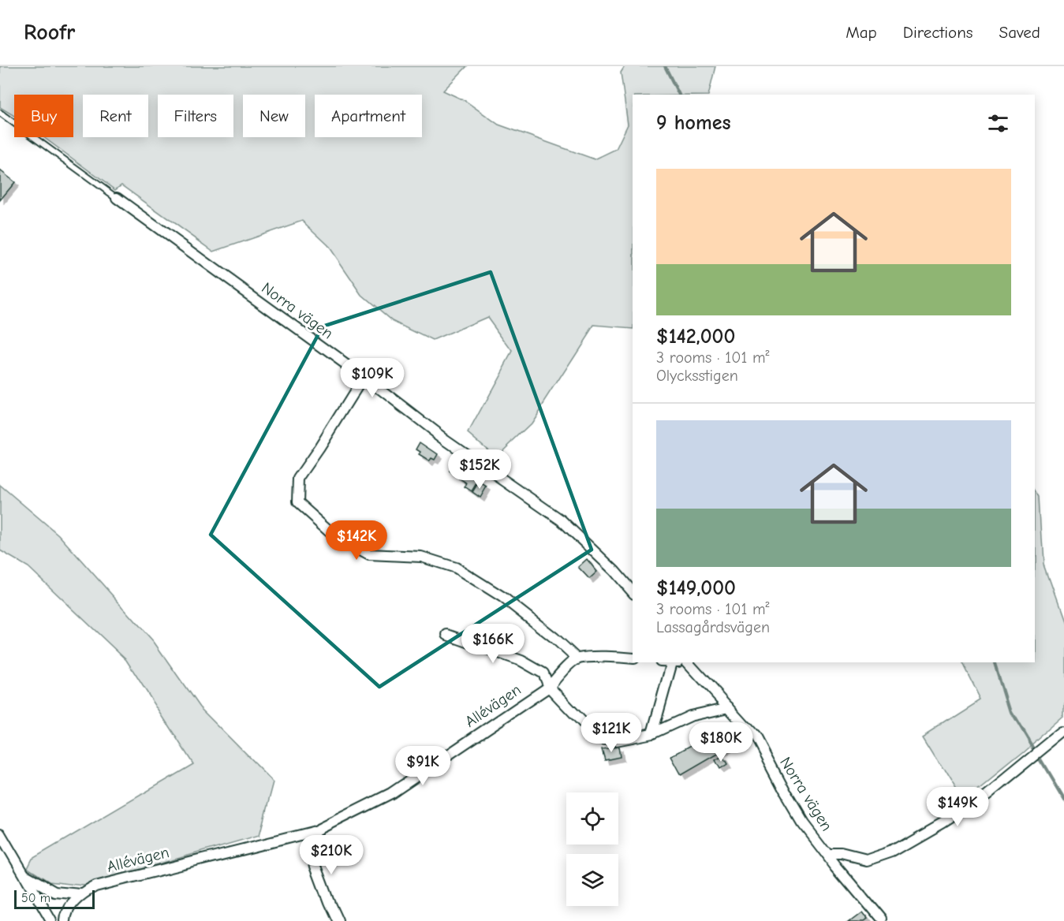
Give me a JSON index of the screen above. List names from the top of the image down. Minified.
{"streets":{"street":["Norra vägen","Allévägen"]},"scale_bar":"50 m","page":{"header":"Roofr","nav":["Map","Directions","Saved"],"chip":["Buy","Rent","Filters","New","Apartment"],"heading":"9 homes","list":[{"name":"$142,000","note":"3 rooms · 101 m² · Olycksstigen"},{"name":"$149,000","note":"3 rooms · 101 m² · Lassagårdsvägen"}],"price":["$109K","$152K","$142K","$166K","$121K","$180K","$91K","$149K","$210K"],"scale":"50 m"}}
